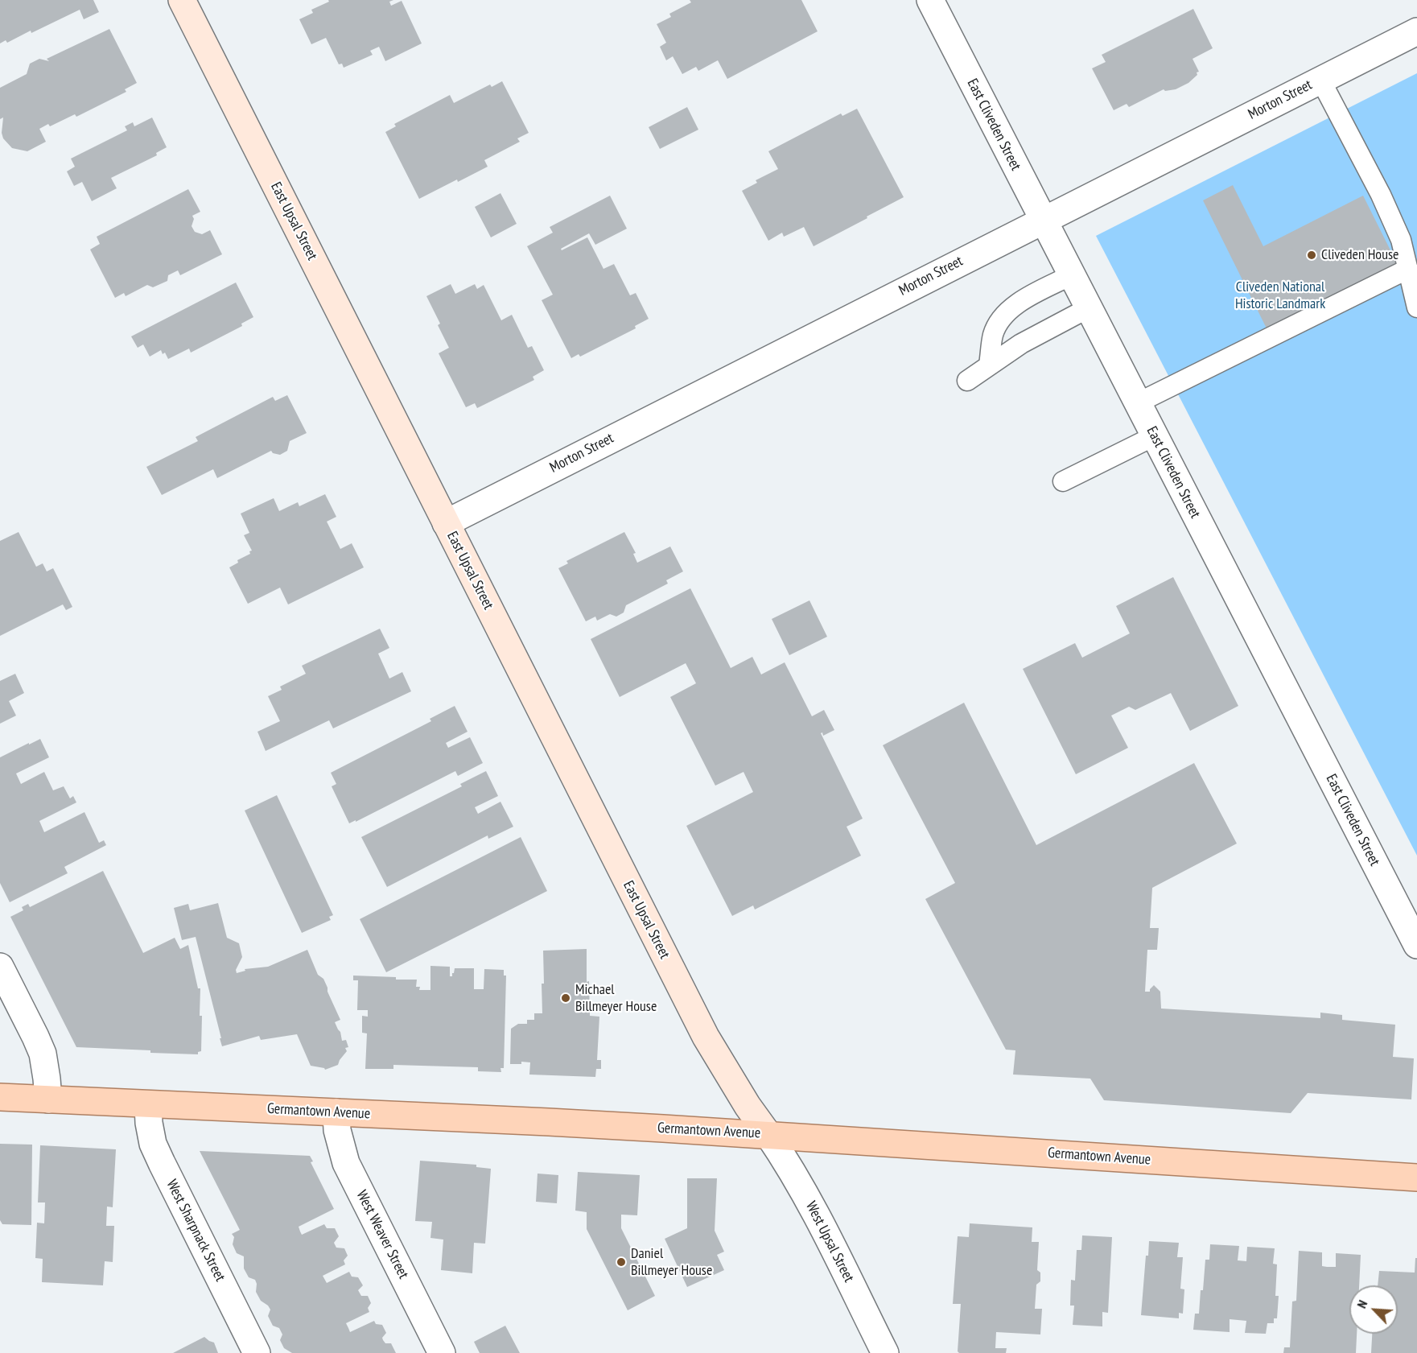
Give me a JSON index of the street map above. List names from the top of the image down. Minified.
{"streets":{"main road":["Germantown Avenue"],"street":["Morton Street","East Cliveden Street","East Upsal Street","West Sharpnack Street","West Weaver Street","West Upsal Street"]},"crossings":[["Morton Street","East Cliveden Street"],["Morton Street","East Upsal Street"],["East Upsal Street","Germantown Avenue"],["East Upsal Street","West Upsal Street"],["Germantown Avenue","West Sharpnack Street"],["Germantown Avenue","West Weaver Street"],["Germantown Avenue","West Upsal Street"]],"parks":["Cliveden National Historic Landmark"],"places":["Cliveden House","Michael Billmeyer House","Daniel Billmeyer House"],"north":"top left"}
